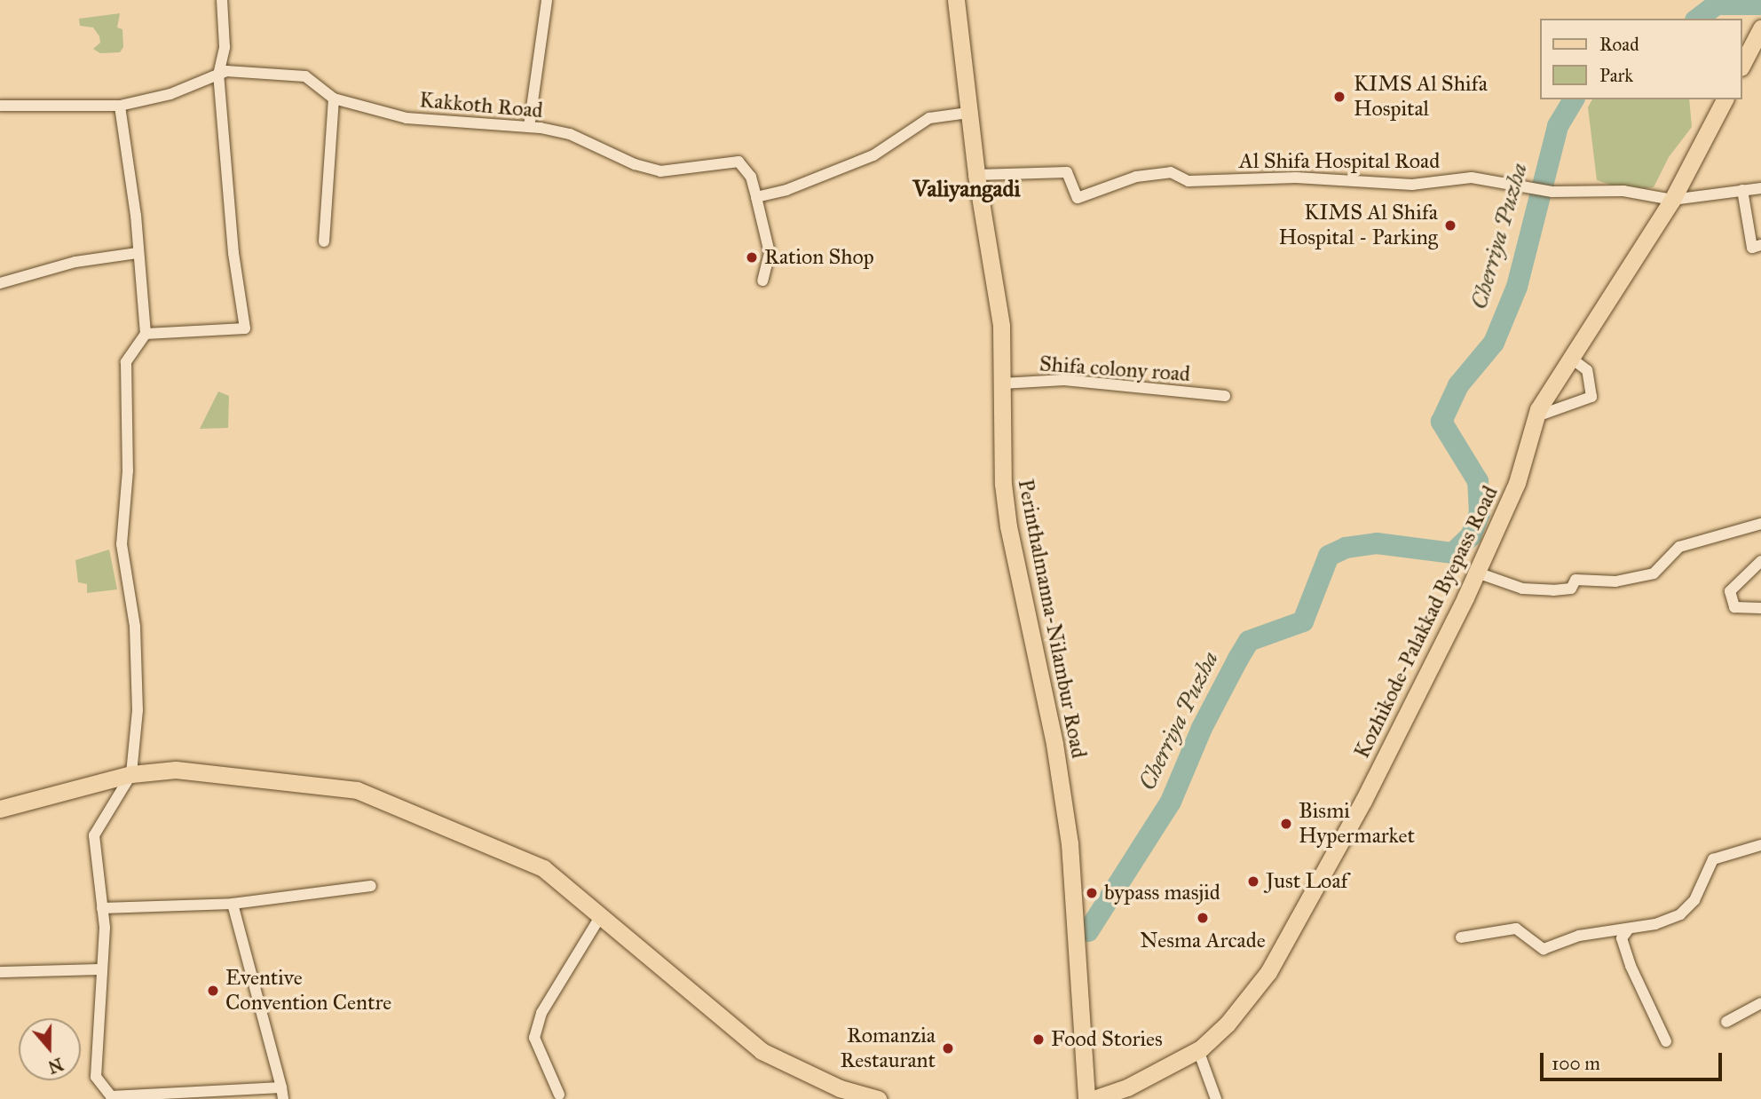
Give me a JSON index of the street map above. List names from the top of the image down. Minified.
{"streets":{"main road":["Perinthalmanna-Nilambur Road","Kozhikode-Palakkad Byepass Road"],"street":["Kakkoth Road","Al Shifa Hospital Road","Shifa colony road"]},"crossings":[["Al Shifa Hospital Road","Perinthalmanna-Nilambur Road"],["Al Shifa Hospital Road","Kozhikode-Palakkad Byepass Road"],["Shifa colony road","Perinthalmanna-Nilambur Road"]],"districts":["Valiyangadi"],"water":["Cherriya Puzha"],"places":["KIMS Al Shifa Hospital","KIMS Al Shifa Hospital - Parking","Ration Shop","Bismi Hypermarket","Just Loaf","bypass masjid","Nesma Arcade","Eventive Convention Centre","Food Stories","Romanzia Restaurant"],"legend":["Road","Park"],"scale_bar":"100 m","north":"bottom"}
